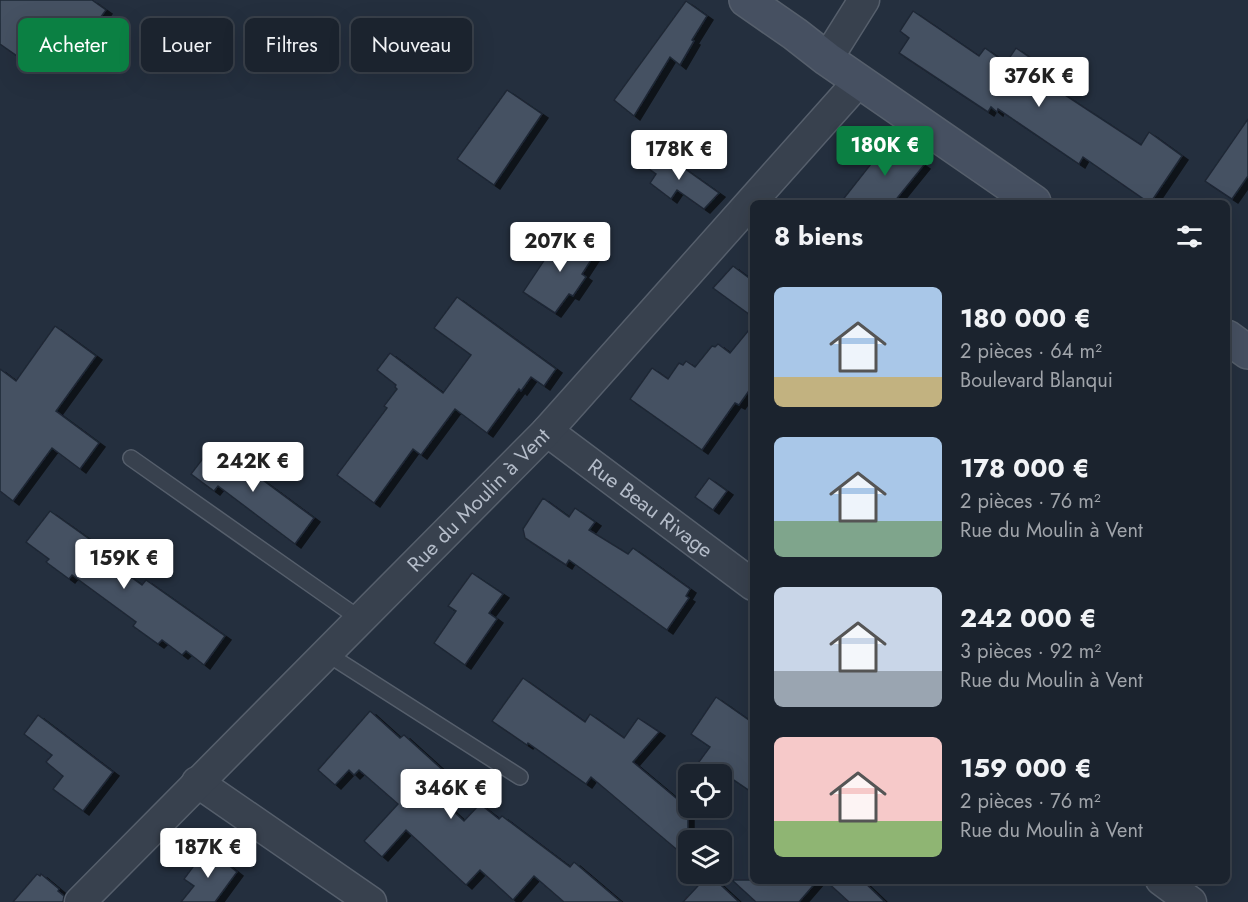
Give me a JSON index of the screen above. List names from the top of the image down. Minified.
{"streets":{"street":["Rue du Moulin à Vent","Rue Beau Rivage"]},"crossings":[["Rue du Moulin à Vent","Rue Beau Rivage"]],"page":{"chip":["Acheter","Louer","Filtres","Nouveau"],"price":["376K €","180K €","178K €","207K €","242K €","159K €","346K €","187K €"],"heading":"8 biens","list":[{"name":"180 000 €","note":"2 pièces · 64 m² · Boulevard Blanqui"},{"name":"178 000 €","note":"2 pièces · 76 m² · Rue du Moulin à Vent"},{"name":"242 000 €","note":"3 pièces · 92 m² · Rue du Moulin à Vent"},{"name":"159 000 €","note":"2 pièces · 76 m² · Rue du Moulin à Vent"}]}}
